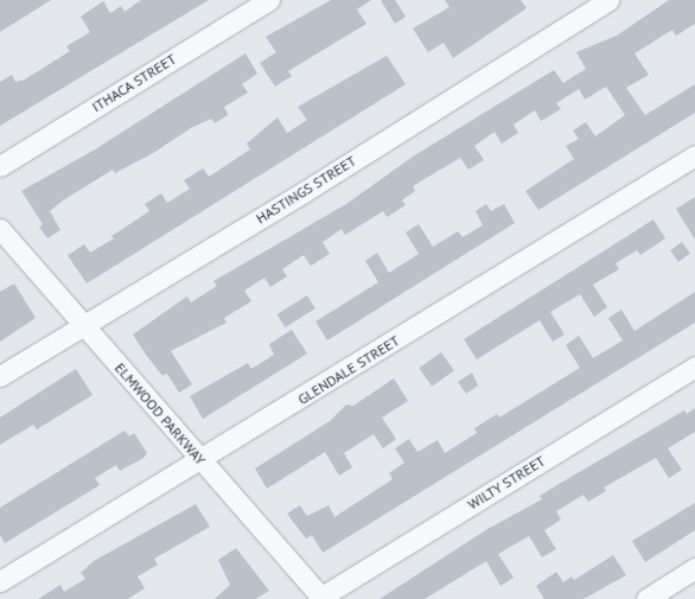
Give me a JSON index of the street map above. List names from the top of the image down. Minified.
{"streets":{"street":["ITHACA STREET","HASTINGS STREET","GLENDALE STREET","ELMWOOD PARKWAY","WILTY STREET"]},"crossings":[["HASTINGS STREET","ELMWOOD PARKWAY"],["GLENDALE STREET","ELMWOOD PARKWAY"],["ELMWOOD PARKWAY","WILTY STREET"]]}
